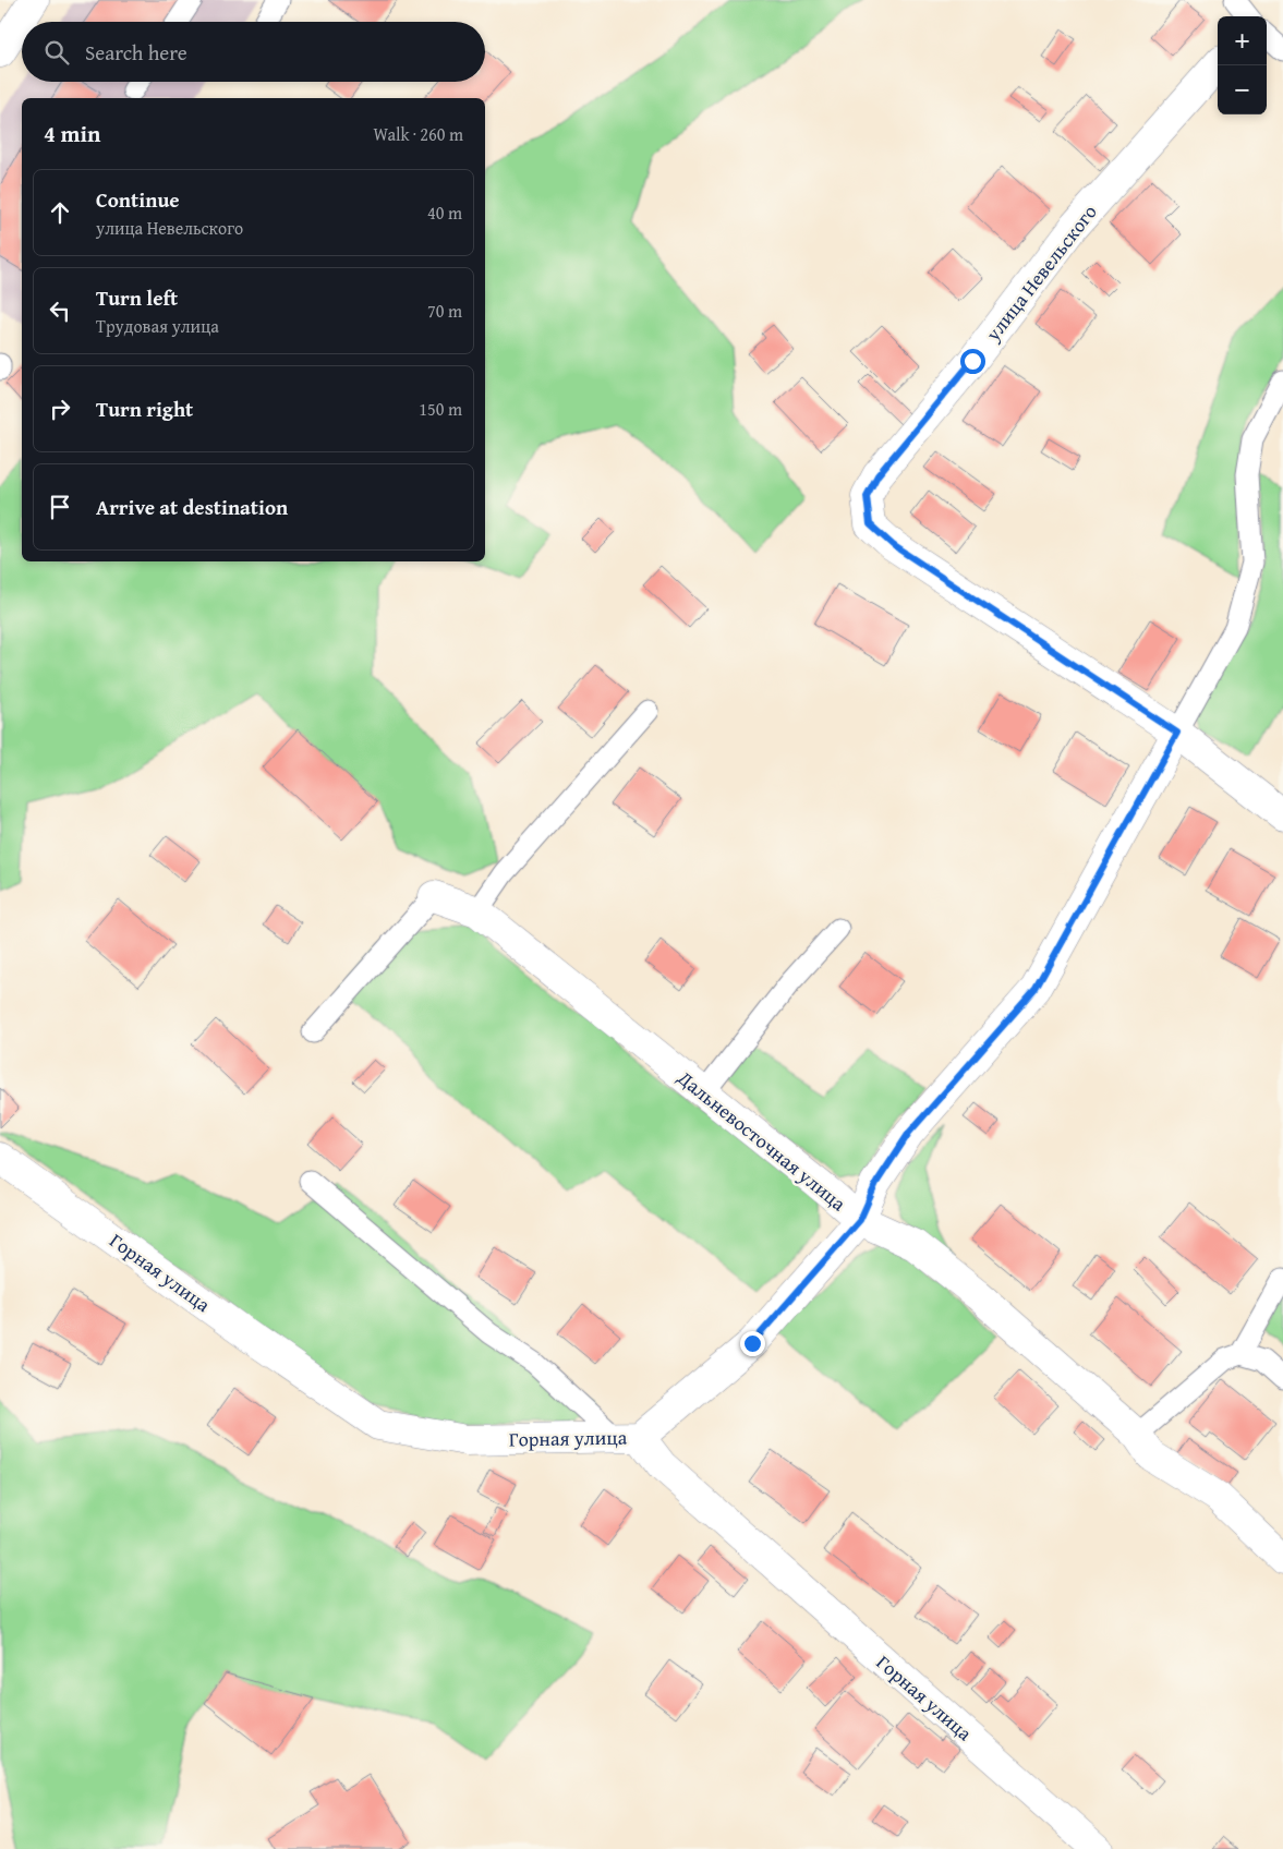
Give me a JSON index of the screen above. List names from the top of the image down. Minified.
{"streets":{"street":["улица Невельского","Дальневосточная улица","Горная улица"]},"page":{"map_buttons":["+","−"],"search":"Search here","heading":["4 min","Walk · 260 m"],"list":[["Continue","улица Невельского","40 m"],["Turn left","Трудовая улица","70 m"],["Turn right","150 m"],"Arrive at destination"]}}
